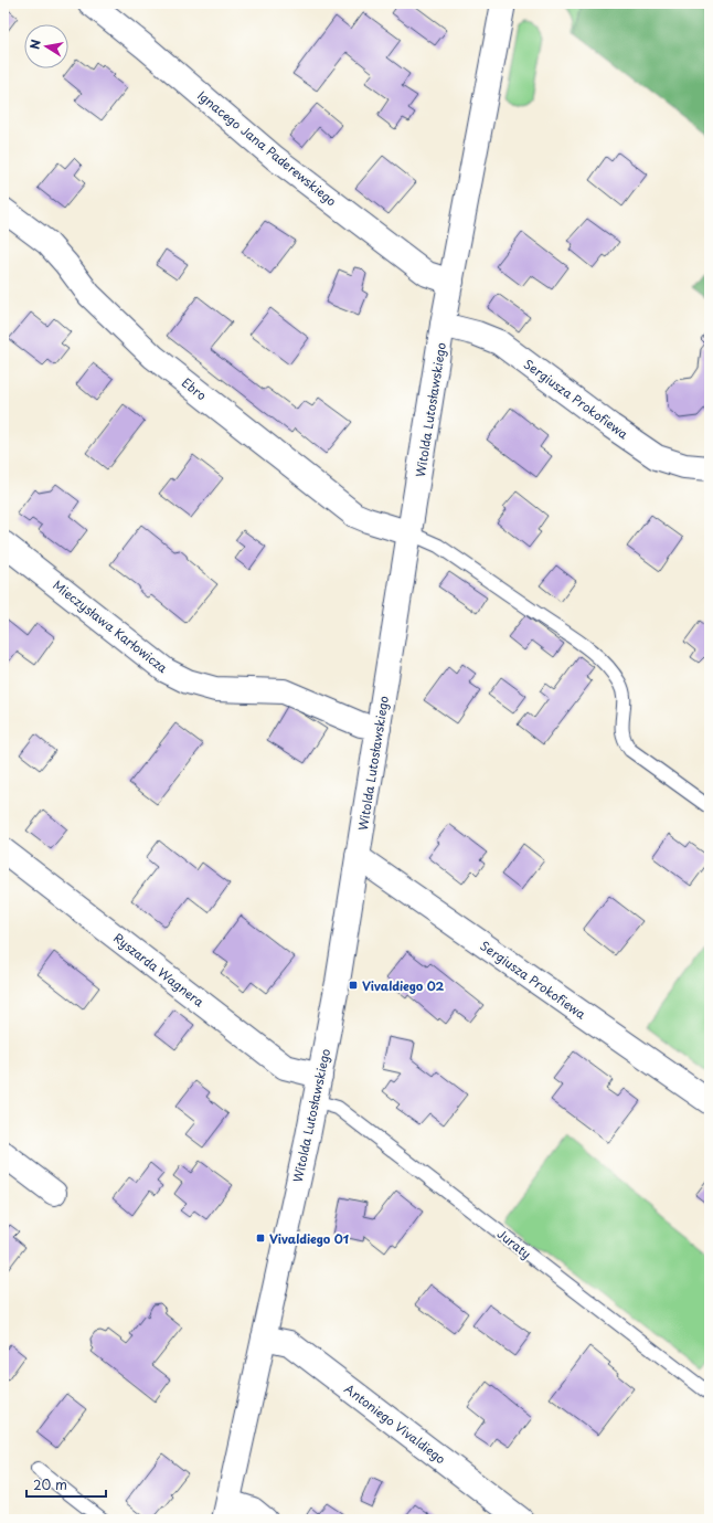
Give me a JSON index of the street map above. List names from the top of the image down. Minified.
{"streets":{"street":["Ignacego Jana Paderewskiego","Ebro","Sergiusza Prokofiewa","Witolda Lutosławskiego","Mieczysława Karłowicza","Ryszarda Wagnera","Antoniego Vivaldiego"],"lane":["Juraty"]},"crossings":[["Ignacego Jana Paderewskiego","Witolda Lutosławskiego"],["Ebro","Witolda Lutosławskiego"],["Sergiusza Prokofiewa","Witolda Lutosławskiego"],["Witolda Lutosławskiego","Mieczysława Karłowicza"],["Witolda Lutosławskiego","Ryszarda Wagnera"],["Witolda Lutosławskiego","Juraty"],["Witolda Lutosławskiego","Antoniego Vivaldiego"]],"places":{"transit":["Vivaldiego 02","Vivaldiego 01"]},"scale_bar":"20 m","north":"left"}
